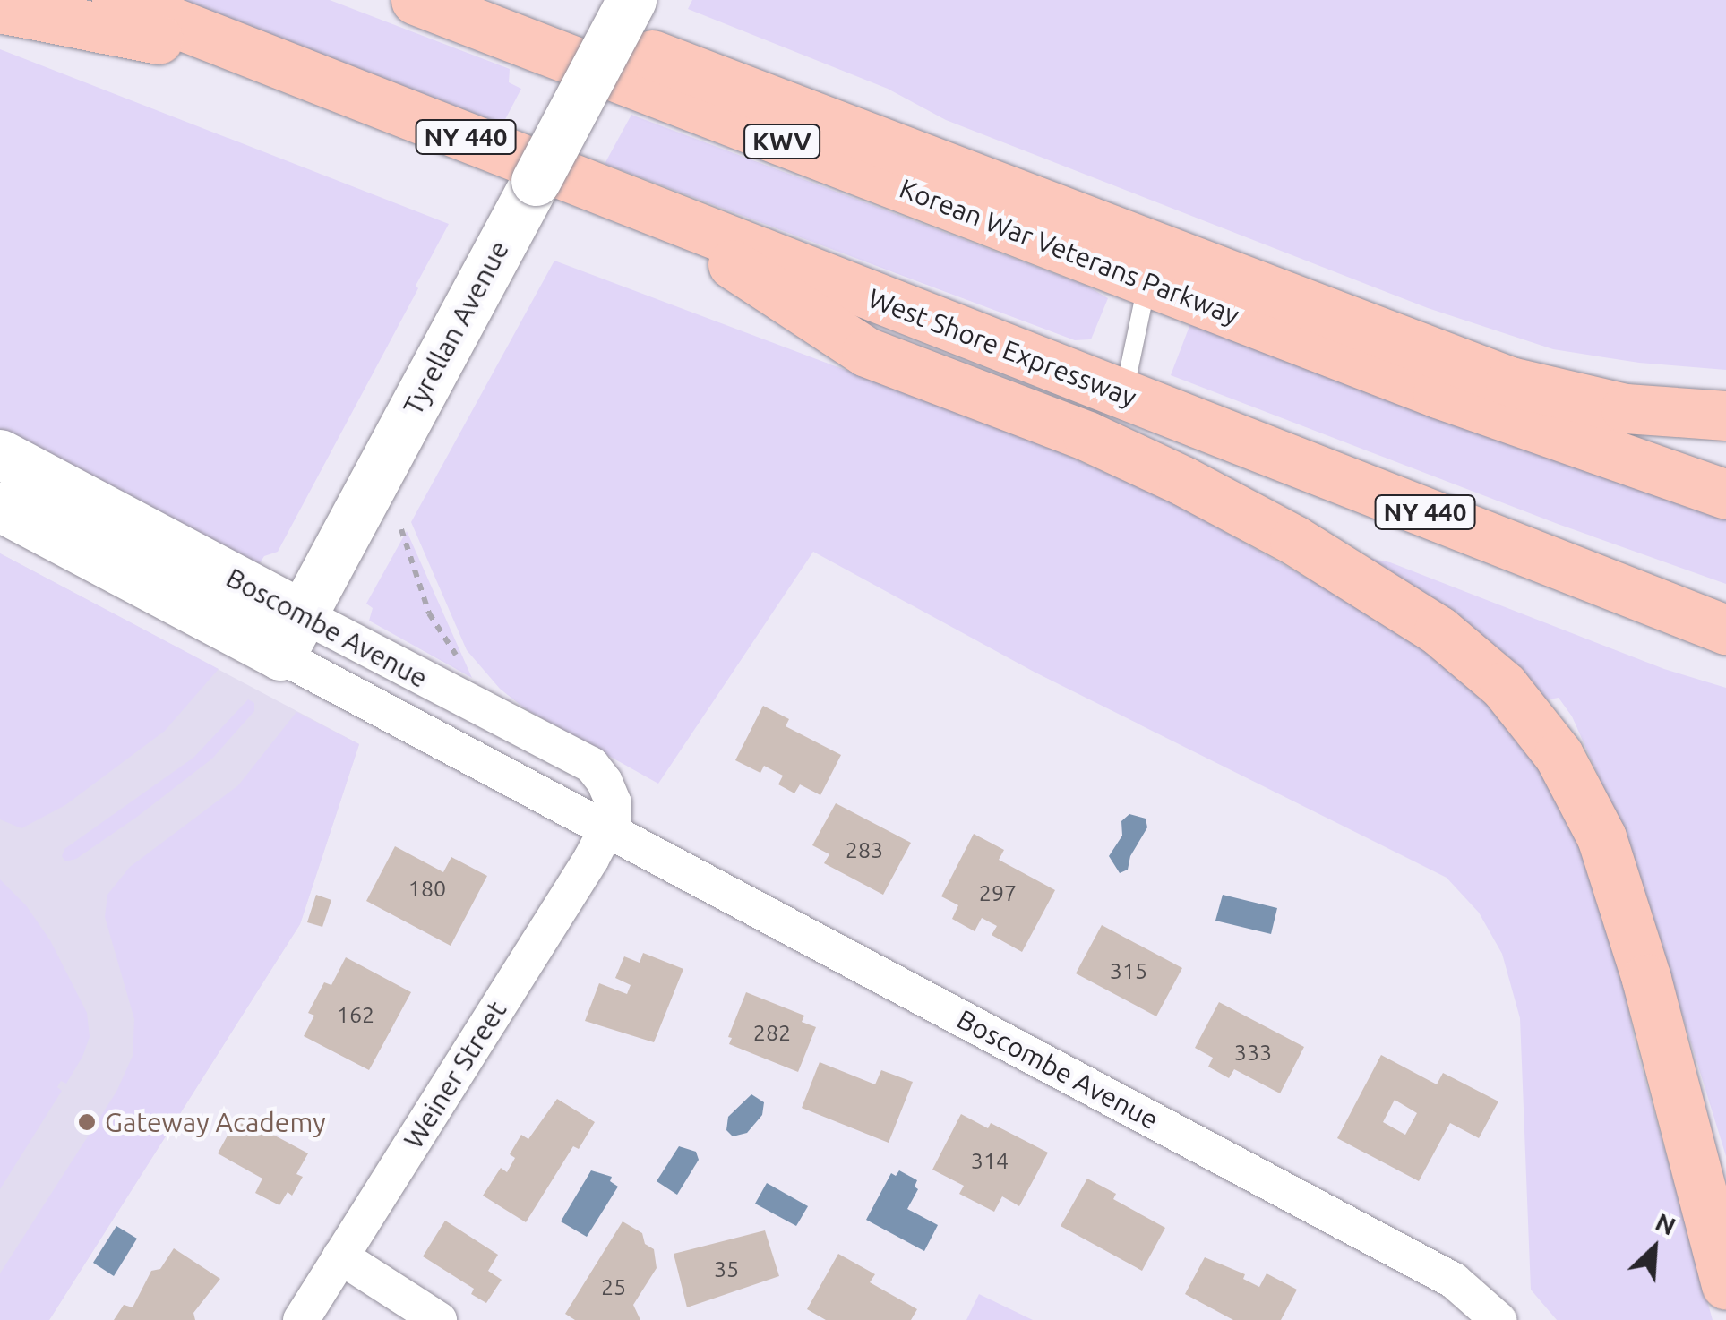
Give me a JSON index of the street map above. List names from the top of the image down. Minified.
{"streets":{"highway":["NY 440","KWV","Korean War Veterans Parkway","West Shore Expressway"],"street":["Tyrellan Avenue","Boscombe Avenue","Weiner Street"]},"crossings":[["NY 440","West Shore Expressway"],["Tyrellan Avenue","Boscombe Avenue"],["Boscombe Avenue","Weiner Street"]],"places":["Gateway Academy"],"house_numbers":["283","180","297","315","162","282","333","314","35","25"],"north":"top right"}
